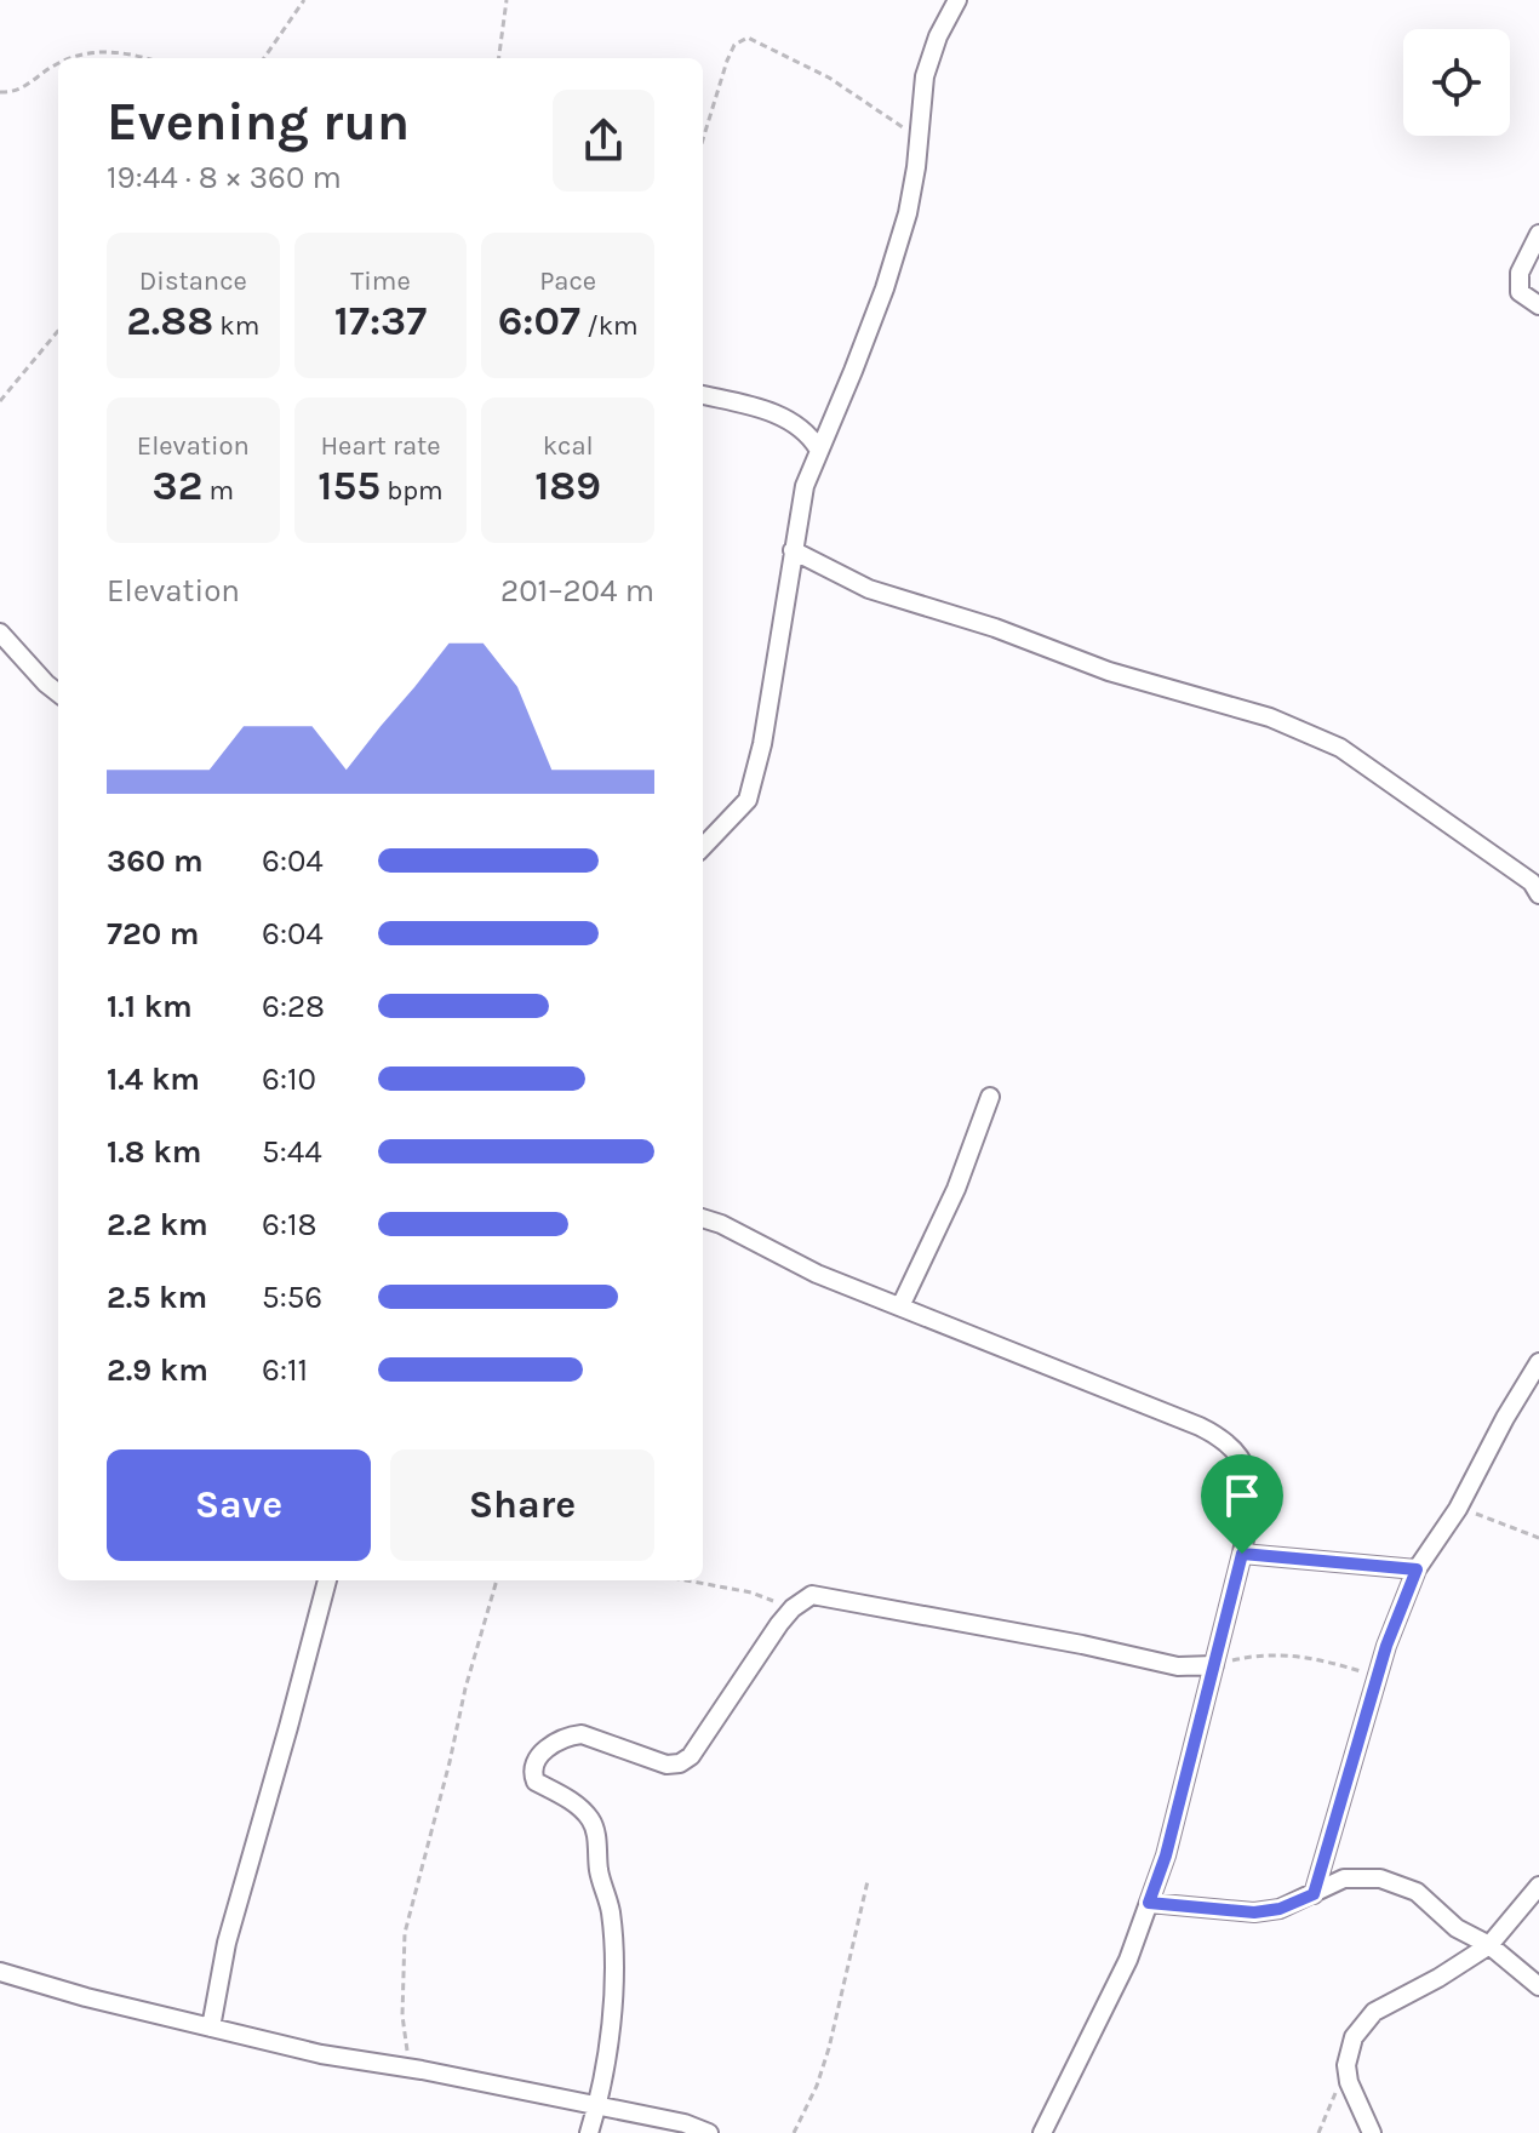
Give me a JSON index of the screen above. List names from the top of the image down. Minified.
{"page":{"heading":["Evening run","19:44 · 8 × 360 m"],"stats":[["Distance","2.88 km"],["Time","17:37"],["Pace","6:07 /km"],["Elevation","32 m"],["Heart rate","155 bpm"],["kcal","189"]],"chart":["Elevation","201–204 m"],"list":[{"name":"360 m","note":"6:04"},{"name":"720 m","note":"6:04"},{"name":"1.1 km","note":"6:28"},{"name":"1.4 km","note":"6:10"},{"name":"1.8 km","note":"5:44"},{"name":"2.2 km","note":"6:18"},{"name":"2.5 km","note":"5:56"},{"name":"2.9 km","note":"6:11"}],"buttons":["Save","Share"]}}
